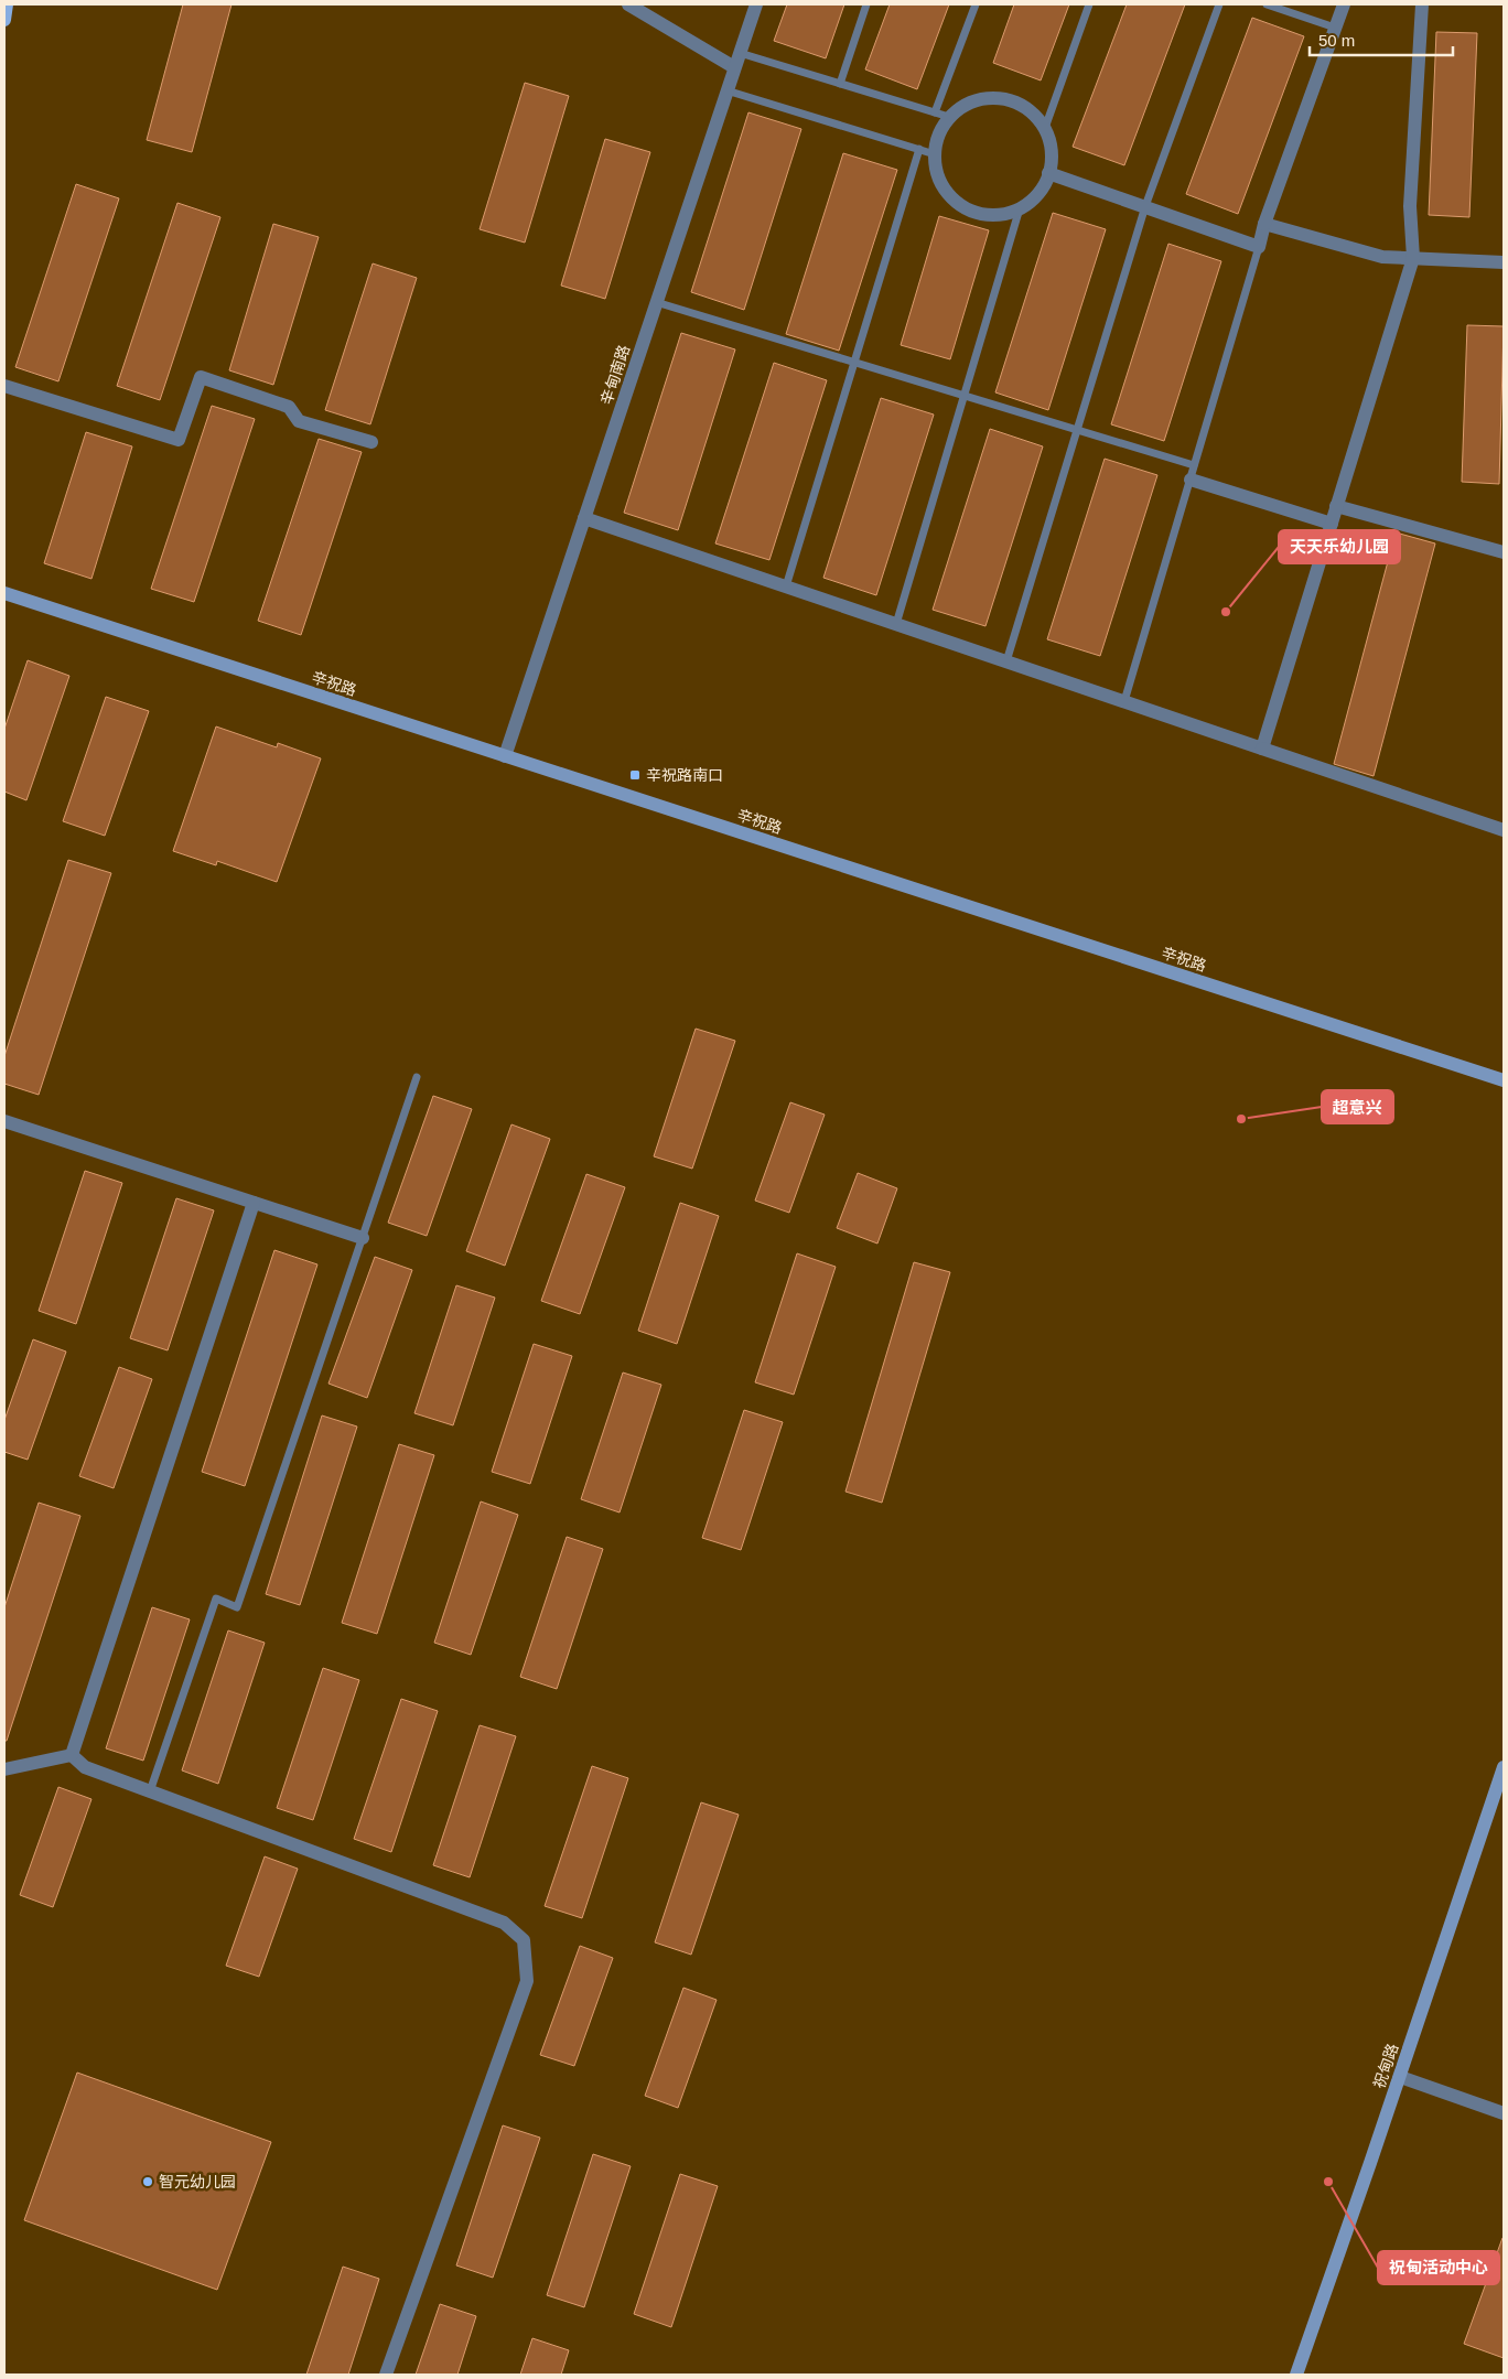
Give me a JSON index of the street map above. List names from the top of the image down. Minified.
{"streets":{"main road":["辛祝路","祝甸路"],"street":["辛甸南路"]},"crossings":[["辛甸南路","辛祝路"]],"places":{"other":["天天乐幼儿园","超意兴","智元幼儿园","祝甸活动中心"],"transit":["辛祝路南口"]},"scale_bar":"50 m"}
